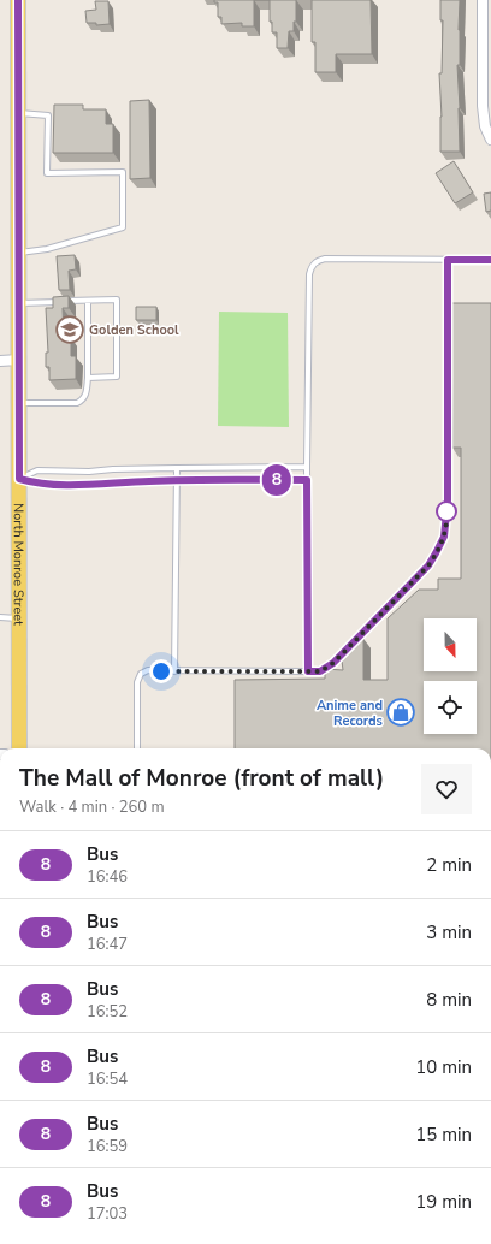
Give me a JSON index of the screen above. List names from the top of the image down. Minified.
{"streets":{"main road":["North Monroe Street"]},"places":{"school or university":["Golden School"],"shop":["Anime and Records"]},"lines":["bus line 8"],"north":"bottom","page":{"on_map":"8","heading":["The Mall of Monroe (front of mall)","Walk · 4 min · 260 m"],"list":[{"mark":"8","name":"Bus","note":"16:46","value":"2 min"},{"mark":"8","name":"Bus","note":"16:47","value":"3 min"},{"mark":"8","name":"Bus","note":"16:52","value":"8 min"},{"mark":"8","name":"Bus","note":"16:54","value":"10 min"},{"mark":"8","name":"Bus","note":"16:59","value":"15 min"},{"mark":"8","name":"Bus","note":"17:03","value":"19 min"}]}}
